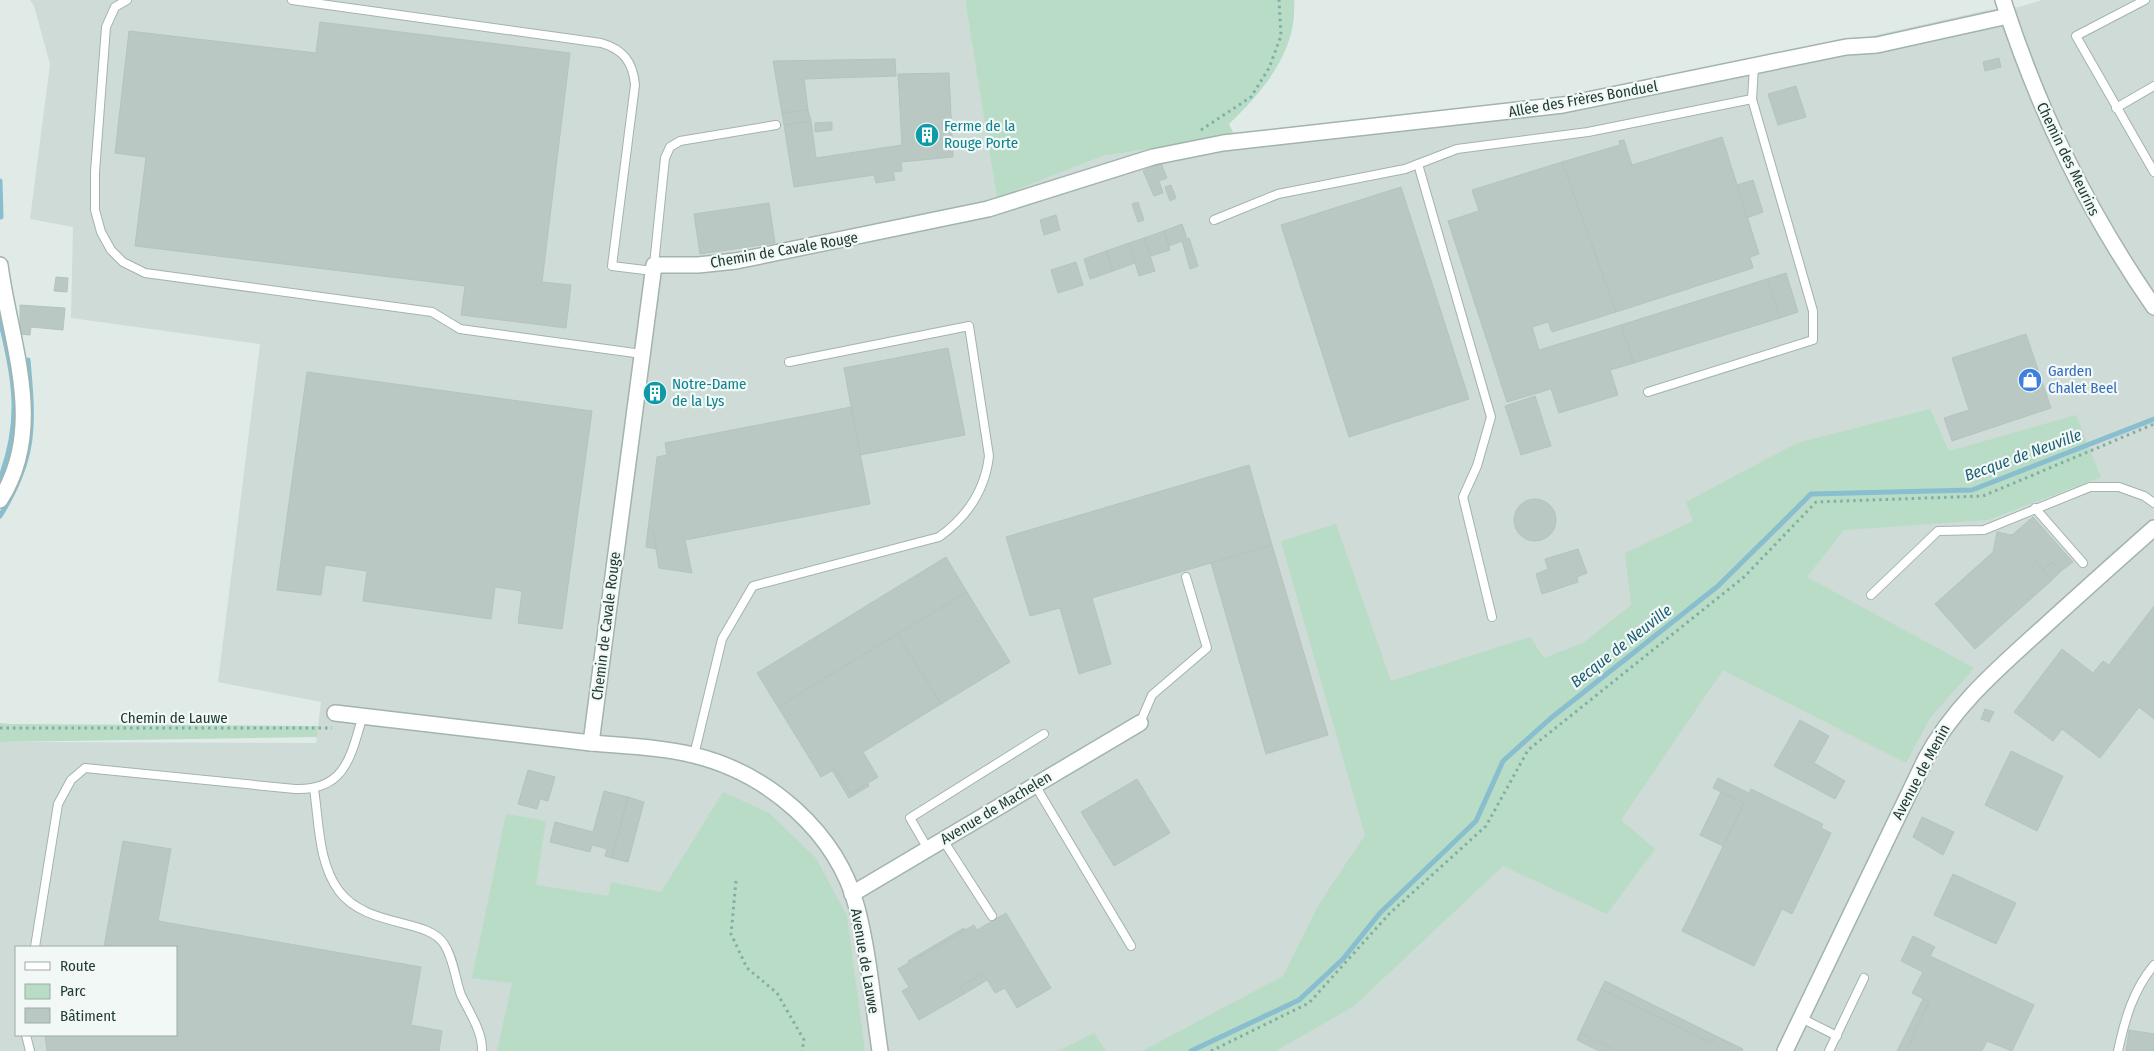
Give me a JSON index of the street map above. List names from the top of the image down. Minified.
{"streets":{"street":["Allée des Frères Bonduel","Chemin des Meurins","Chemin de Cavale Rouge","Avenue de Menin","Avenue de Machelen","Avenue de Lauwe"],"path":["Chemin de Lauwe"]},"crossings":[["Allée des Frères Bonduel","Chemin des Meurins"],["Allée des Frères Bonduel","Chemin de Cavale Rouge"],["Chemin de Cavale Rouge","Avenue de Lauwe"],["Avenue de Machelen","Avenue de Lauwe"]],"water":["Becque de Neuville"],"places":{"building":["Ferme de la Rouge Porte","Notre-Dame de la Lys"],"shop":["Garden Chalet Beel"]},"legend":["Route","Parc","Bâtiment"]}
